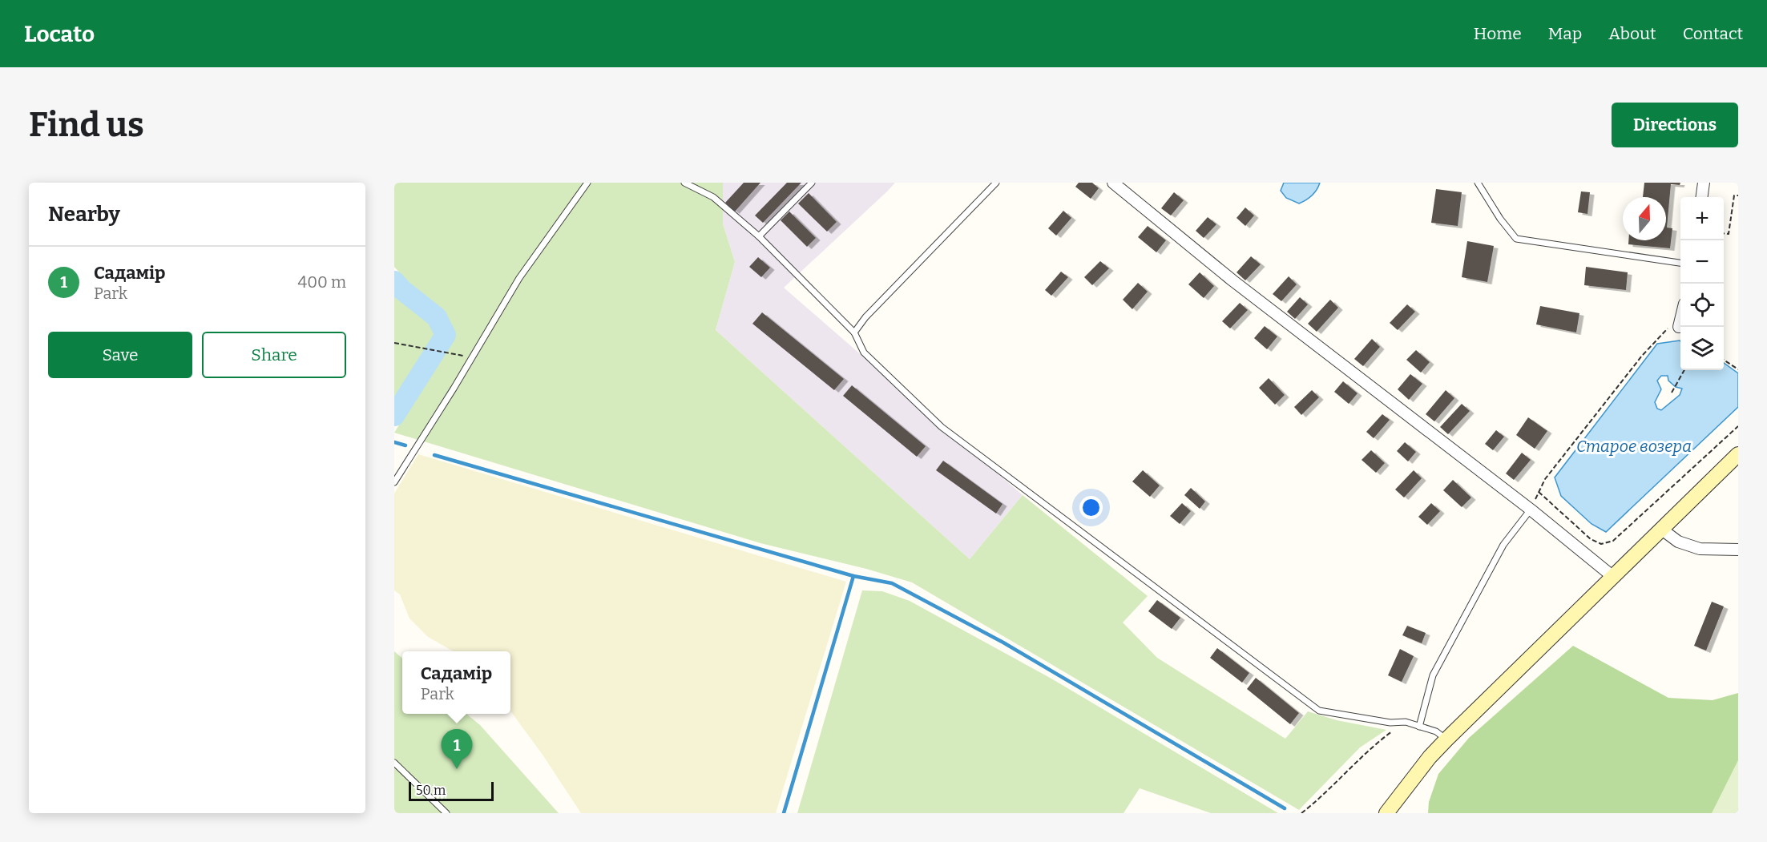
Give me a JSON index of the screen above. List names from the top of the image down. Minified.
{"water":["Старое возера"],"scale_bar":"50 m","north":"top","page":{"header":"Locato","nav":["Home","Map","About","Contact"],"buttons":["Directions",["Save","Share"]],"title":"Find us","heading":"Nearby","map_buttons":["+","−"],"list":[{"mark":"1","name":"Садамір","note":"Park","value":"400 m"}],"popup":["Садамір","Park"],"pins":"1","scale":"50 m"}}
